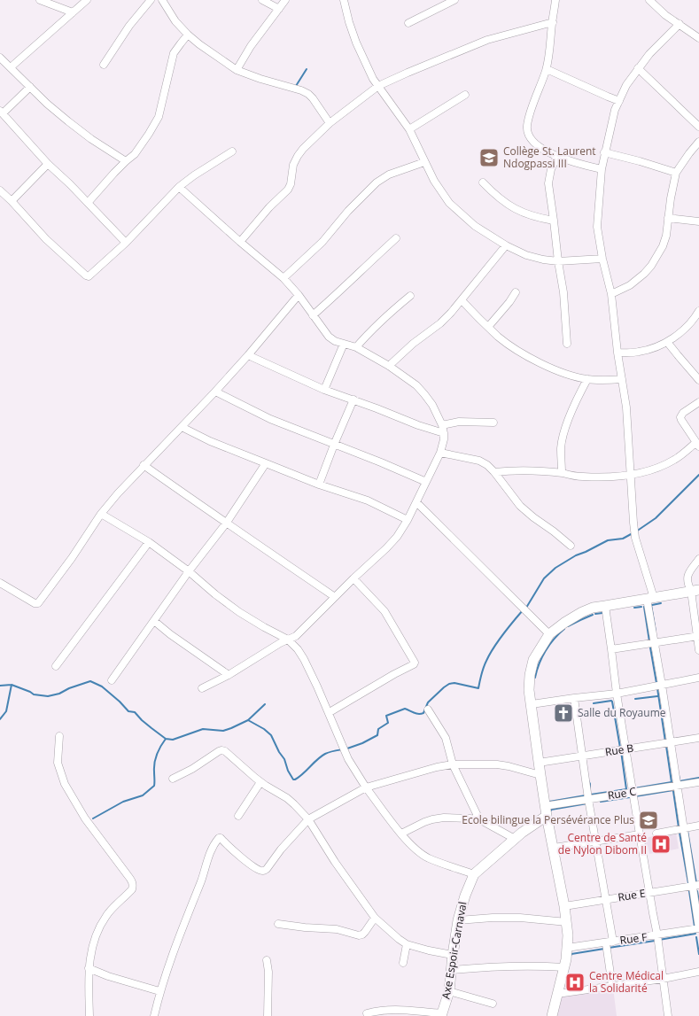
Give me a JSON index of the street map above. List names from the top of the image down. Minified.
{"streets":{"main road":["Axe Espoir-Carnaval"],"street":["Rue B","Rue C","Rue E","Rue F"]},"crossings":[["Rue C","Axe Espoir-Carnaval"]],"places":{"school or university":["Collège St. Laurent Ndogpassi III","Ecole bilingue la Persévérance Plus"],"church":["Salle du Royaume"],"hospital":["Centre de Santé de Nylon Dibom II","Centre Médical la Solidarité"]}}
